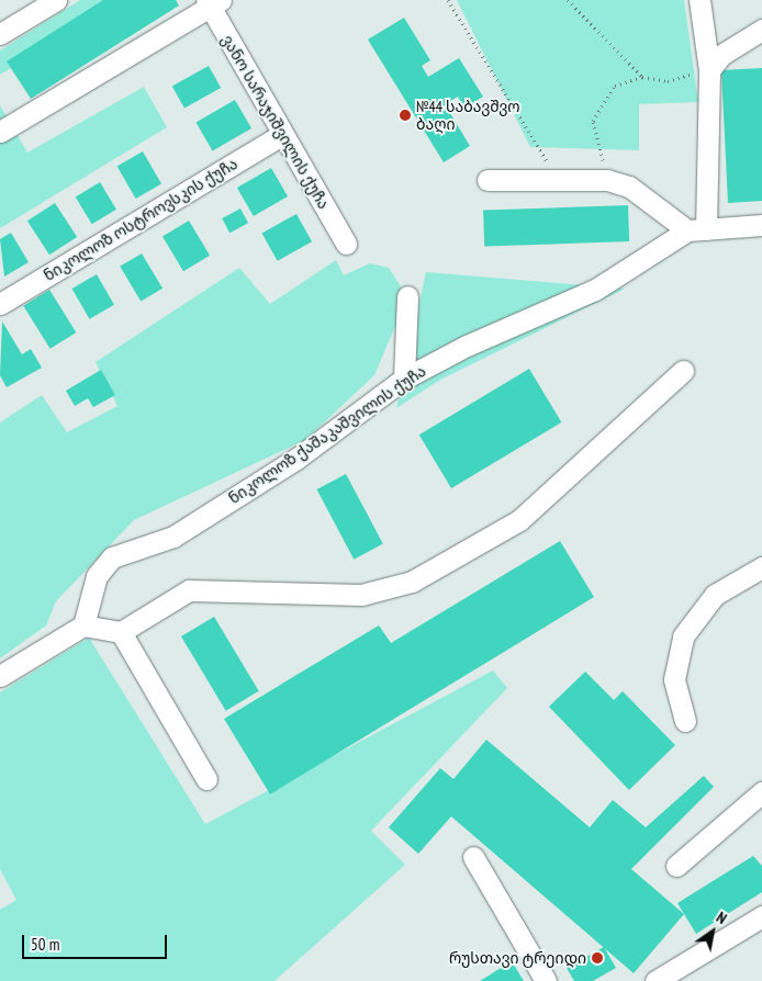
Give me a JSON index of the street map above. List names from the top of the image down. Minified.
{"streets":{"street":["ვანო სარაჯიშვილის ქუჩა","ნიკოლოზ ოსტროვსკის ქუჩა","ნიკოლოზ ქაშაკაშვილის ქუჩა"]},"crossings":[["ვანო სარაჯიშვილის ქუჩა","ნიკოლოზ ოსტროვსკის ქუჩა"]],"places":["№44 საბავშვო ბაღი","რუსთავი ტრეიდი"],"scale_bar":"50 m","north":"top right"}
